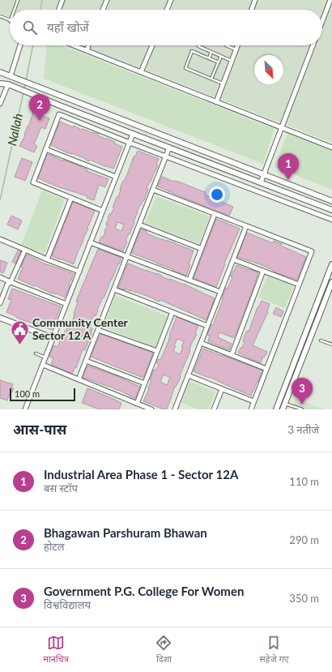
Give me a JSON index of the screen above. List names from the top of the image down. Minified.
{"water":["Nallah"],"places":{"public building":["Community Center Sector 12 A"]},"scale_bar":"100 m","north":"bottom right","page":{"search":"यहाँ खोजें","pins":["2","1","3"],"scale":"100 m","heading":["आस-पास","3 नतीजे"],"list":[{"mark":"1","name":"Industrial Area Phase 1 - Sector 12A","note":"बस स्टॉप","value":"110 m"},{"mark":"2","name":"Bhagawan Parshuram Bhawan","note":"होटल","value":"290 m"},{"mark":"3","name":"Government P.G. College For Women","note":"विश्वविद्यालय","value":"350 m"}],"nav":["मानचित्र","दिशा","सहेजे गए"]}}
